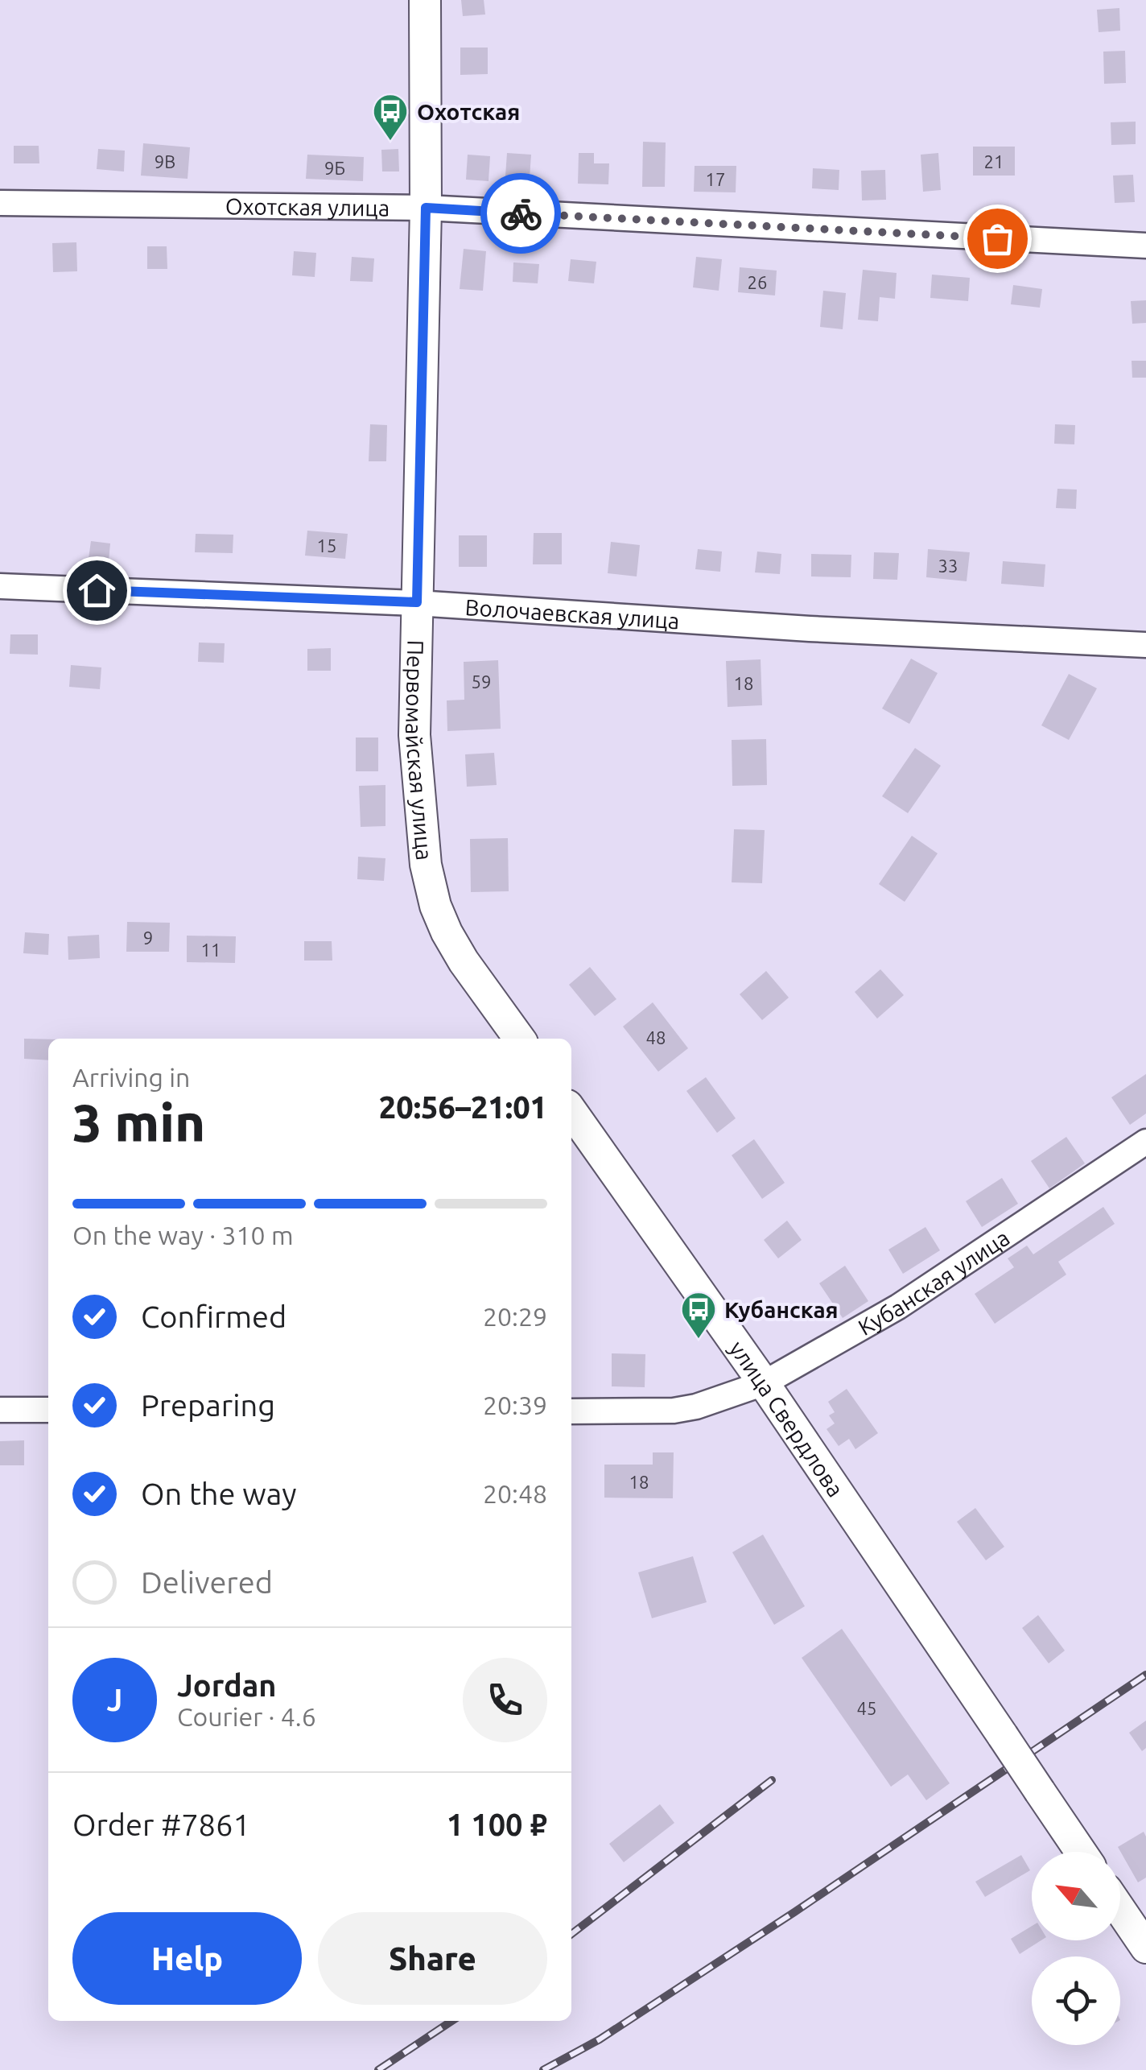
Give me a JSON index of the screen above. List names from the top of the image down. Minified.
{"streets":{"main road":["Первомайская улица","улица Свердлова"],"street":["Охотская улица","Волочаевская улица","Кубанская улица"]},"crossings":[["Охотская улица","Первомайская улица"],["Волочаевская улица","Первомайская улица"],["Кубанская улица","улица Свердлова"]],"places":{"bus stop":["Охотская","Кубанская"]},"house_numbers":["9В","21","9Б","17","26","15","33","59","18","9","11","48","18","45"],"north":"top left","page":{"heading":["3 min","Arriving in","20:56–21:01"],"panel":["Jordan","Courier · 4.6","Order #7861","1 100 ₽"],"bar":"On the way · 310 m","list":[["Confirmed","20:29"],["Preparing","20:39"],["On the way","20:48"],"Delivered"],"round":"J","buttons":["Help","Share"]}}
